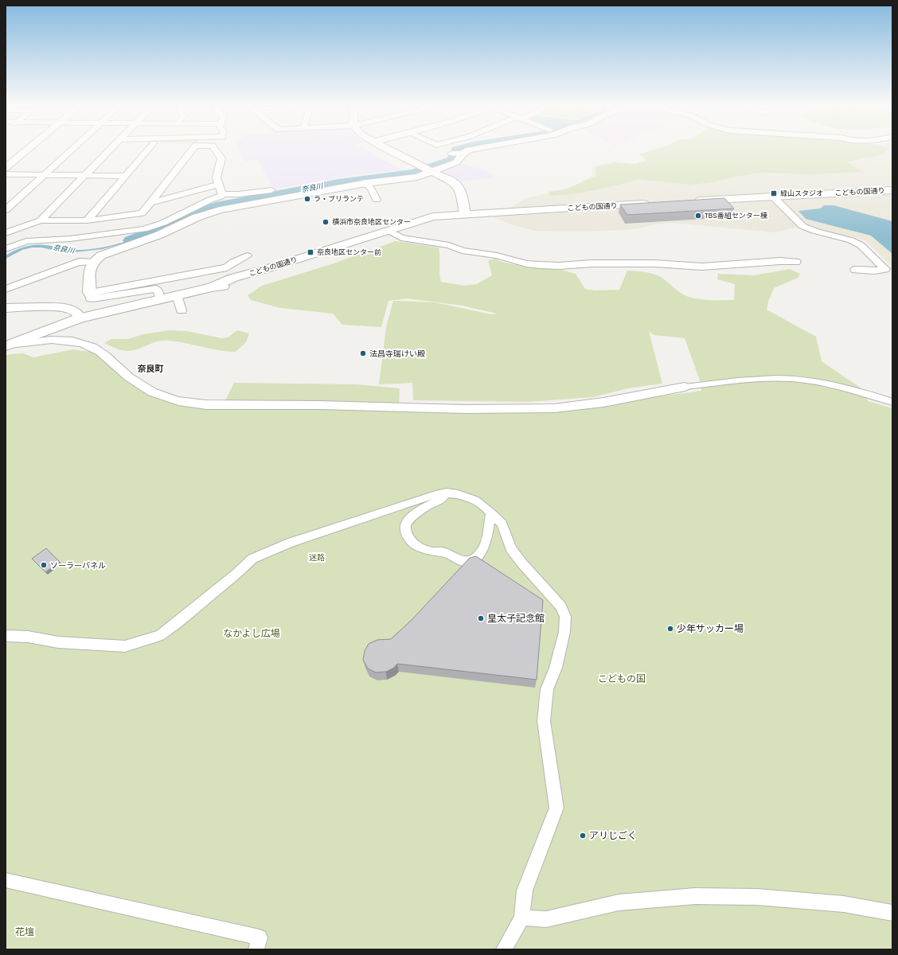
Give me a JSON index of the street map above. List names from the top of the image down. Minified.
{"streets":{"main road":["こどもの国通り"]},"districts":["奈良町"],"water":["奈良川"],"parks":["迷路","なかよし広場","こどもの国","花壇"],"places":{"transit":["緑山スタジオ","奈良地区センター前"],"other":["ラ・ブリランテ","TBS番組センター棟","横浜市奈良地区センター","法昌寺瑞けい殿","ソーラーパネル","皇太子記念館","少年サッカー場","アリじごく"]}}
